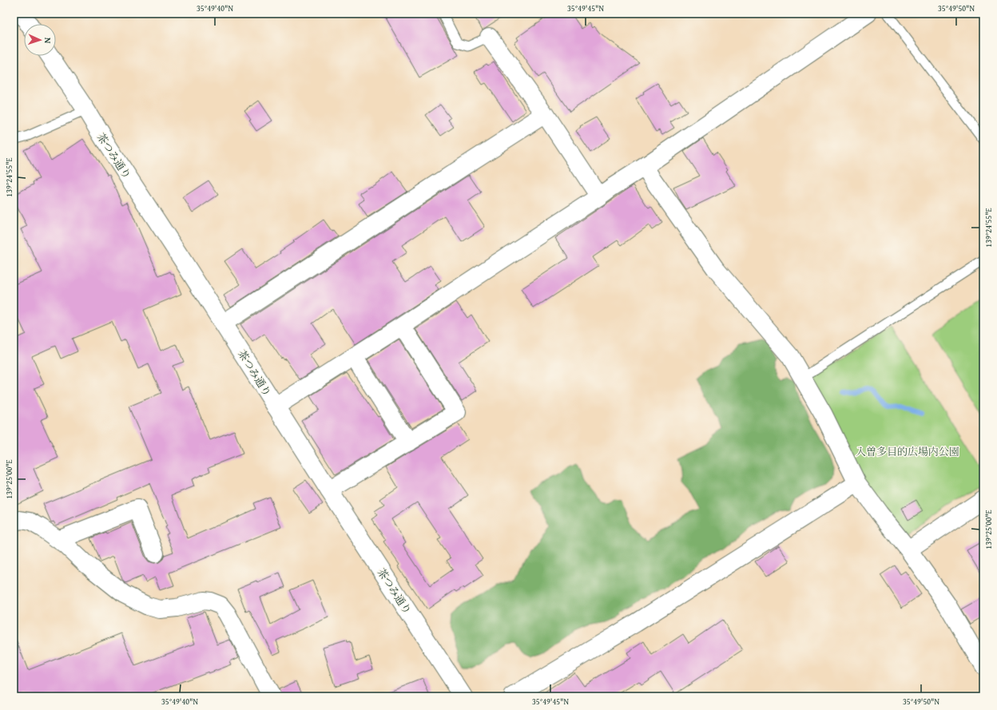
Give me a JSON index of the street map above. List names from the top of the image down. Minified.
{"streets":{"street":["茶つみ通り"]},"parks":["入曽多目的広場内公園"],"north":"right","coordinates":["35°49'40\"N","35°49'45\"N","35°49'50\"N","139°24'55\"E","139°25'00\"E"]}
